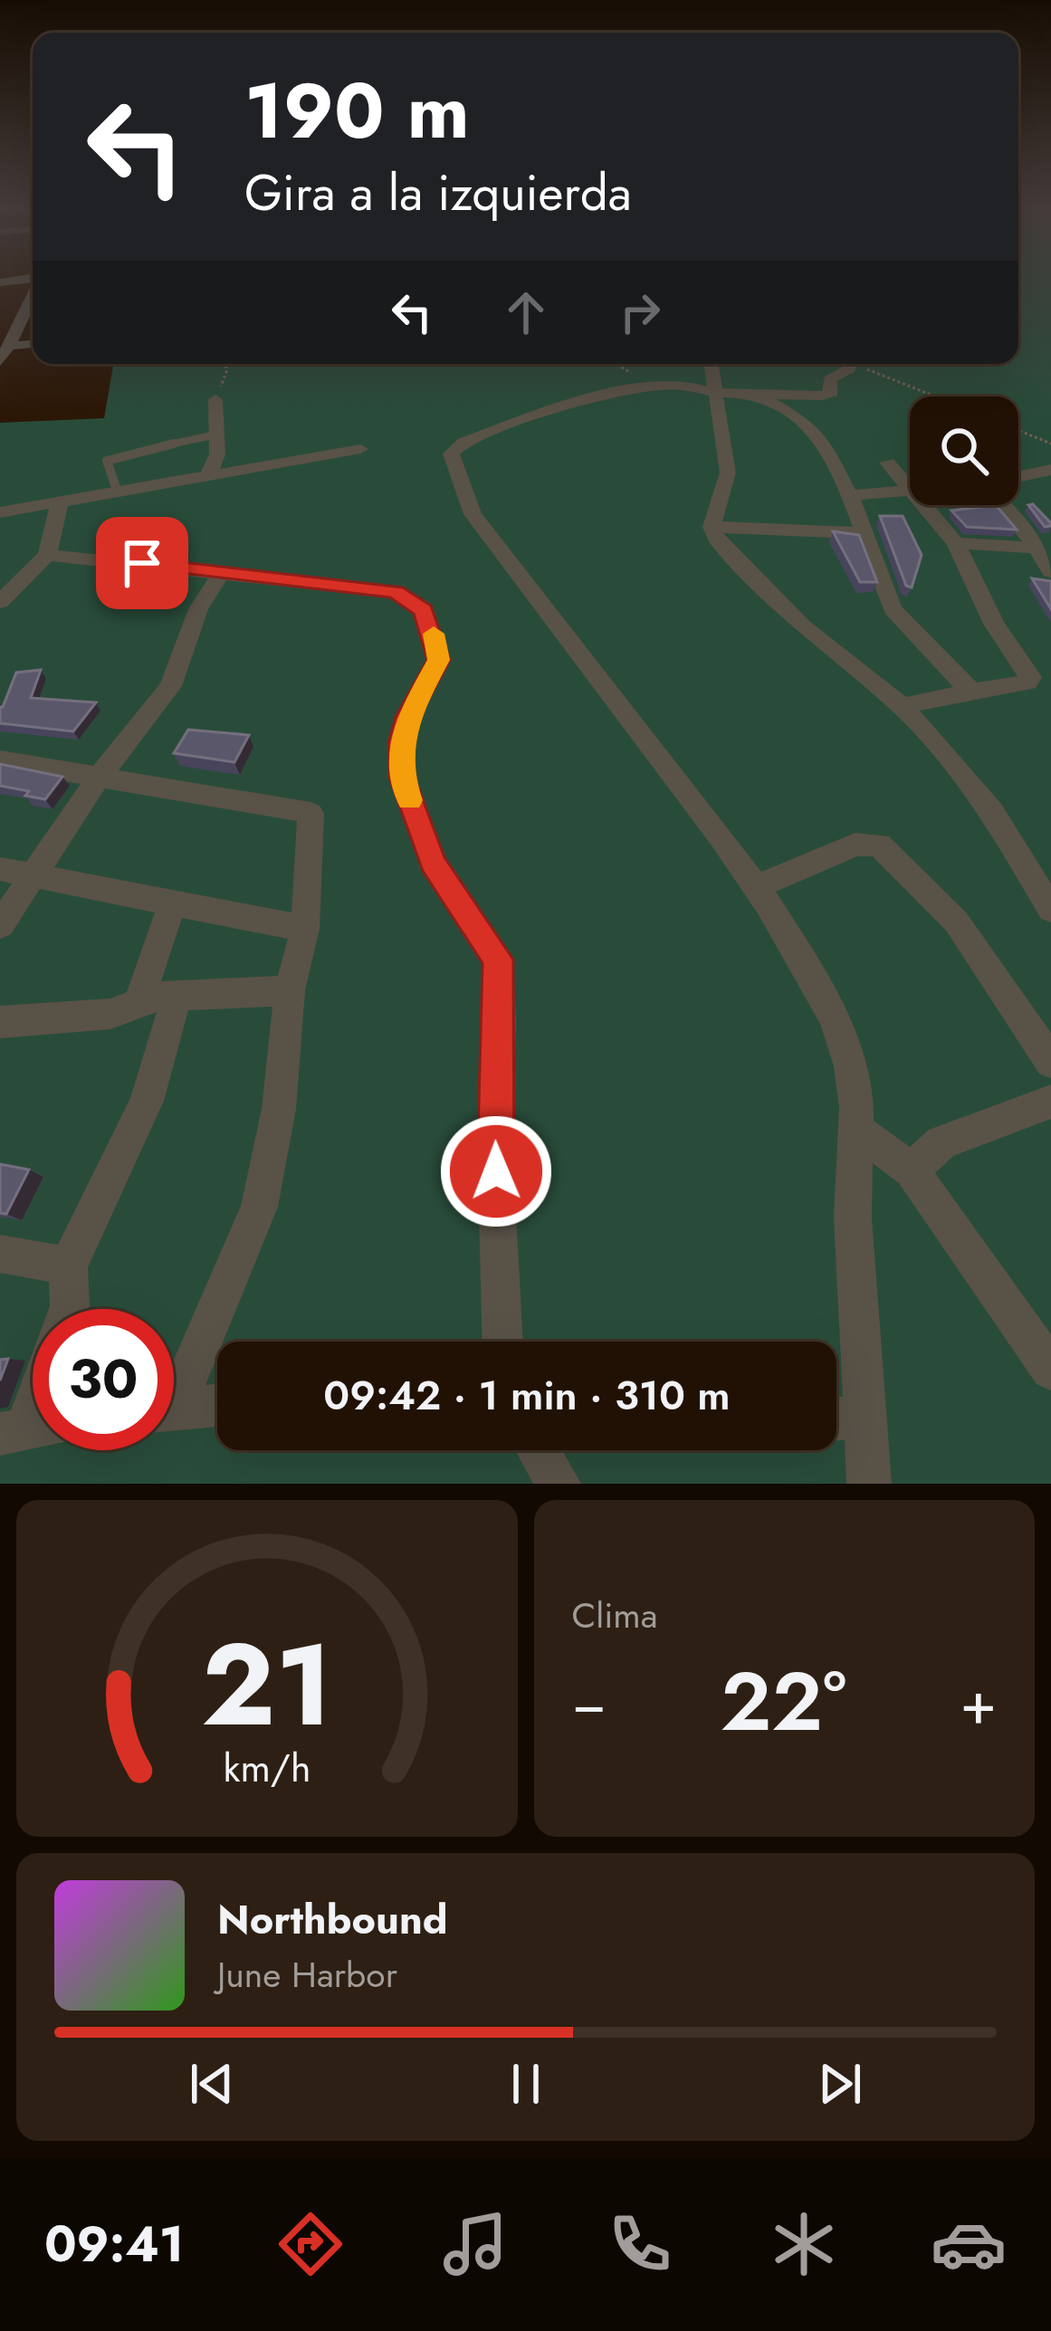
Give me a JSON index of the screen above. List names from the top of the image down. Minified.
{"page":{"turn":["190 m","Gira a la izquierda"],"limit":"30","trip":"09:42 · 1 min · 310 m","tile":"Clima","heat":["−","22°","+"],"song":["Northbound","June Harbor"],"tabs":"09:41","gauge":["21","km/h"]}}
